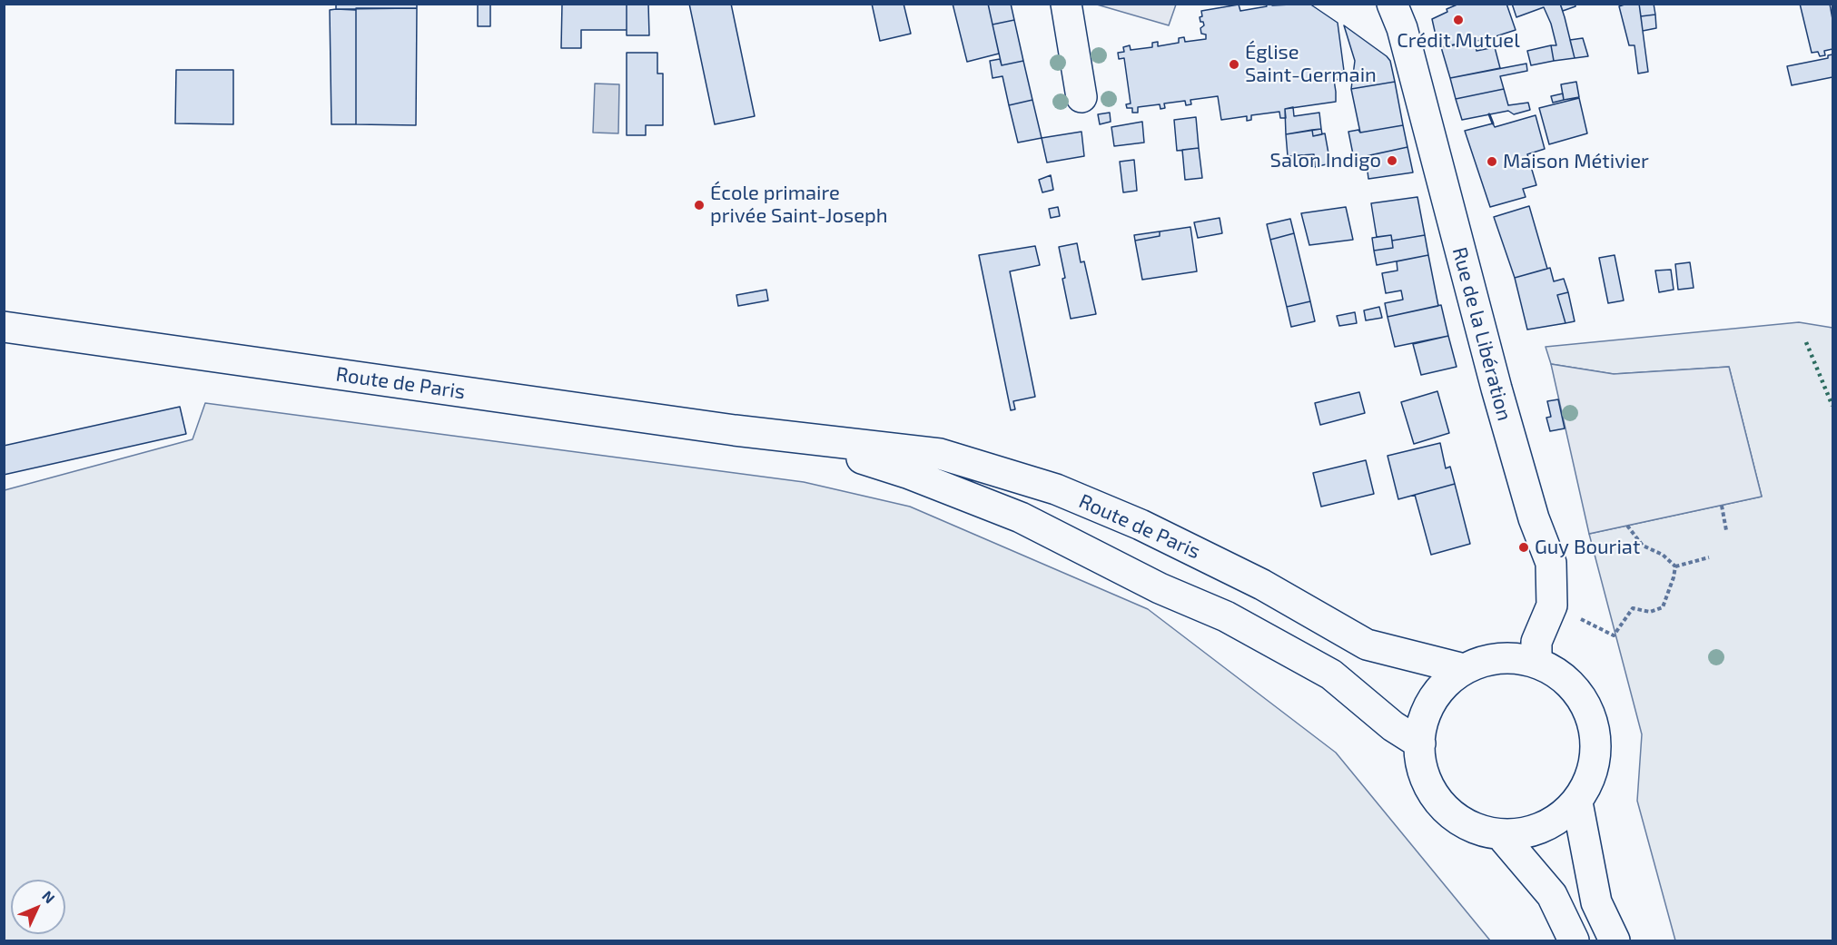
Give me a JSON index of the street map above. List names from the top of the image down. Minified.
{"streets":{"main road":["Rue de la Libération","Route de Paris"]},"crossings":[["Rue de la Libération","Route de Paris"]],"places":["Crédit Mutuel","Église Saint-Germain","Salon Indigo","Maison Métivier","École primaire privée Saint-Joseph","Guy Bouriat"],"north":"top right"}
